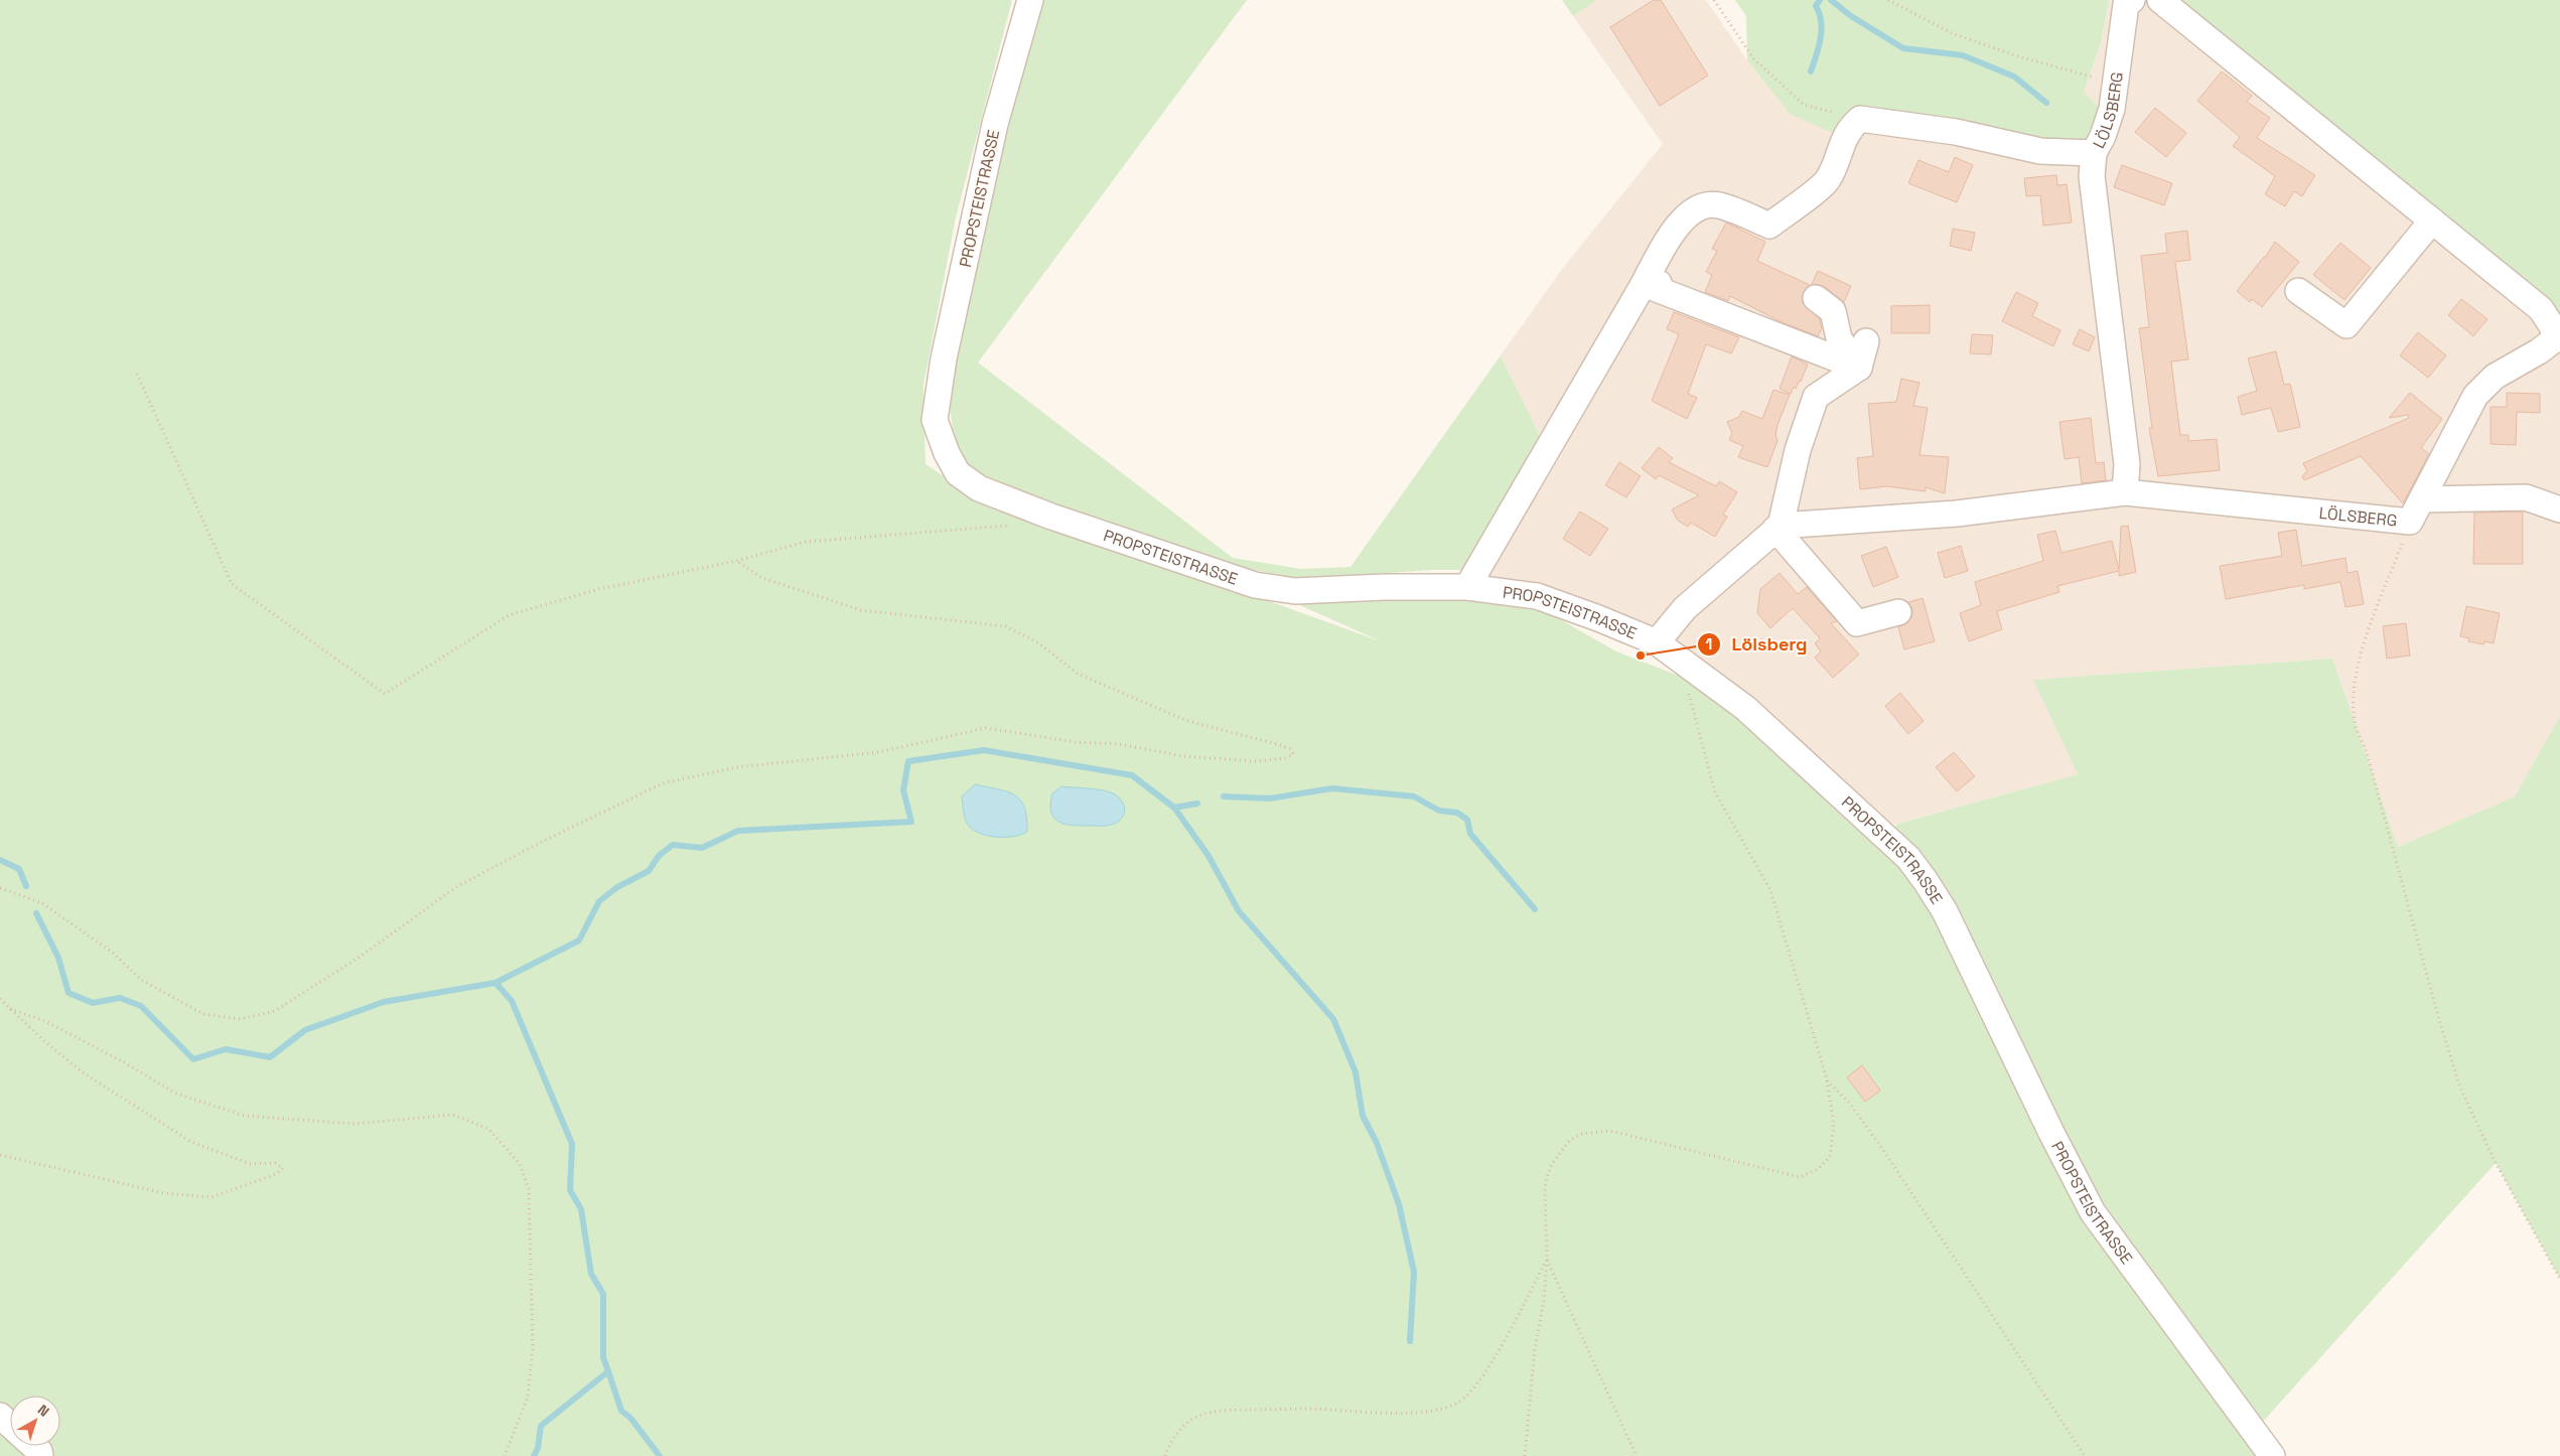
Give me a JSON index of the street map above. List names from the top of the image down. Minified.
{"streets":{"street":["LÖLSBERG","PROPSTEISTRASSE"]},"places":["Lölsberg"],"north":"top right"}
